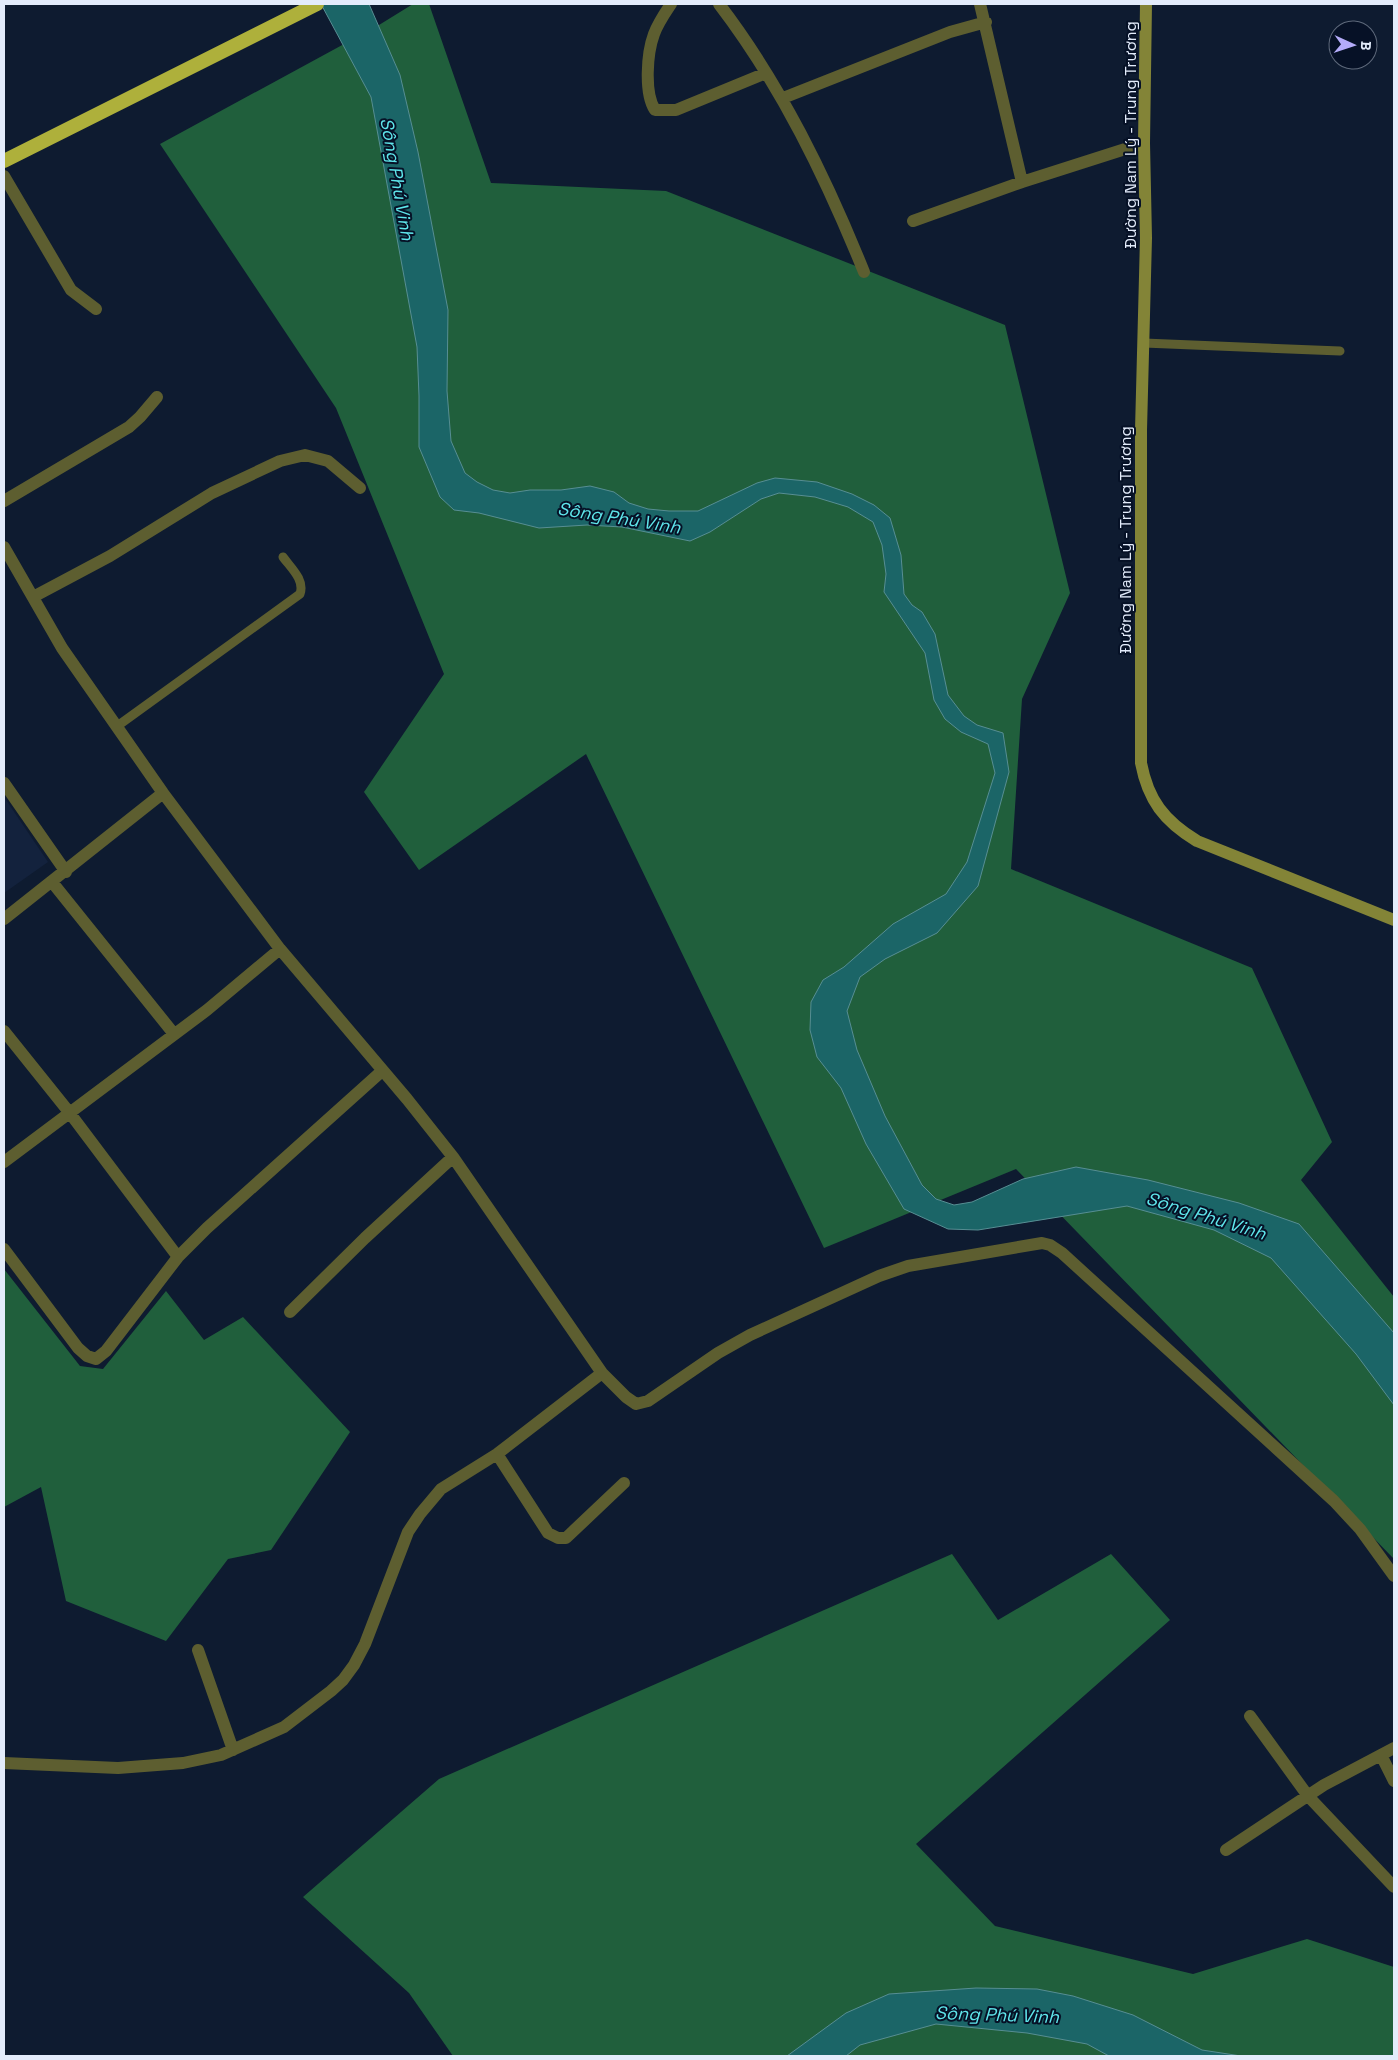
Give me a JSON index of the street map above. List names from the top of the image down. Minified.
{"streets":{"main road":["Đường Nam Lý - Trung Trương"]},"water":["Sông Phú Vinh"],"north":"right"}
